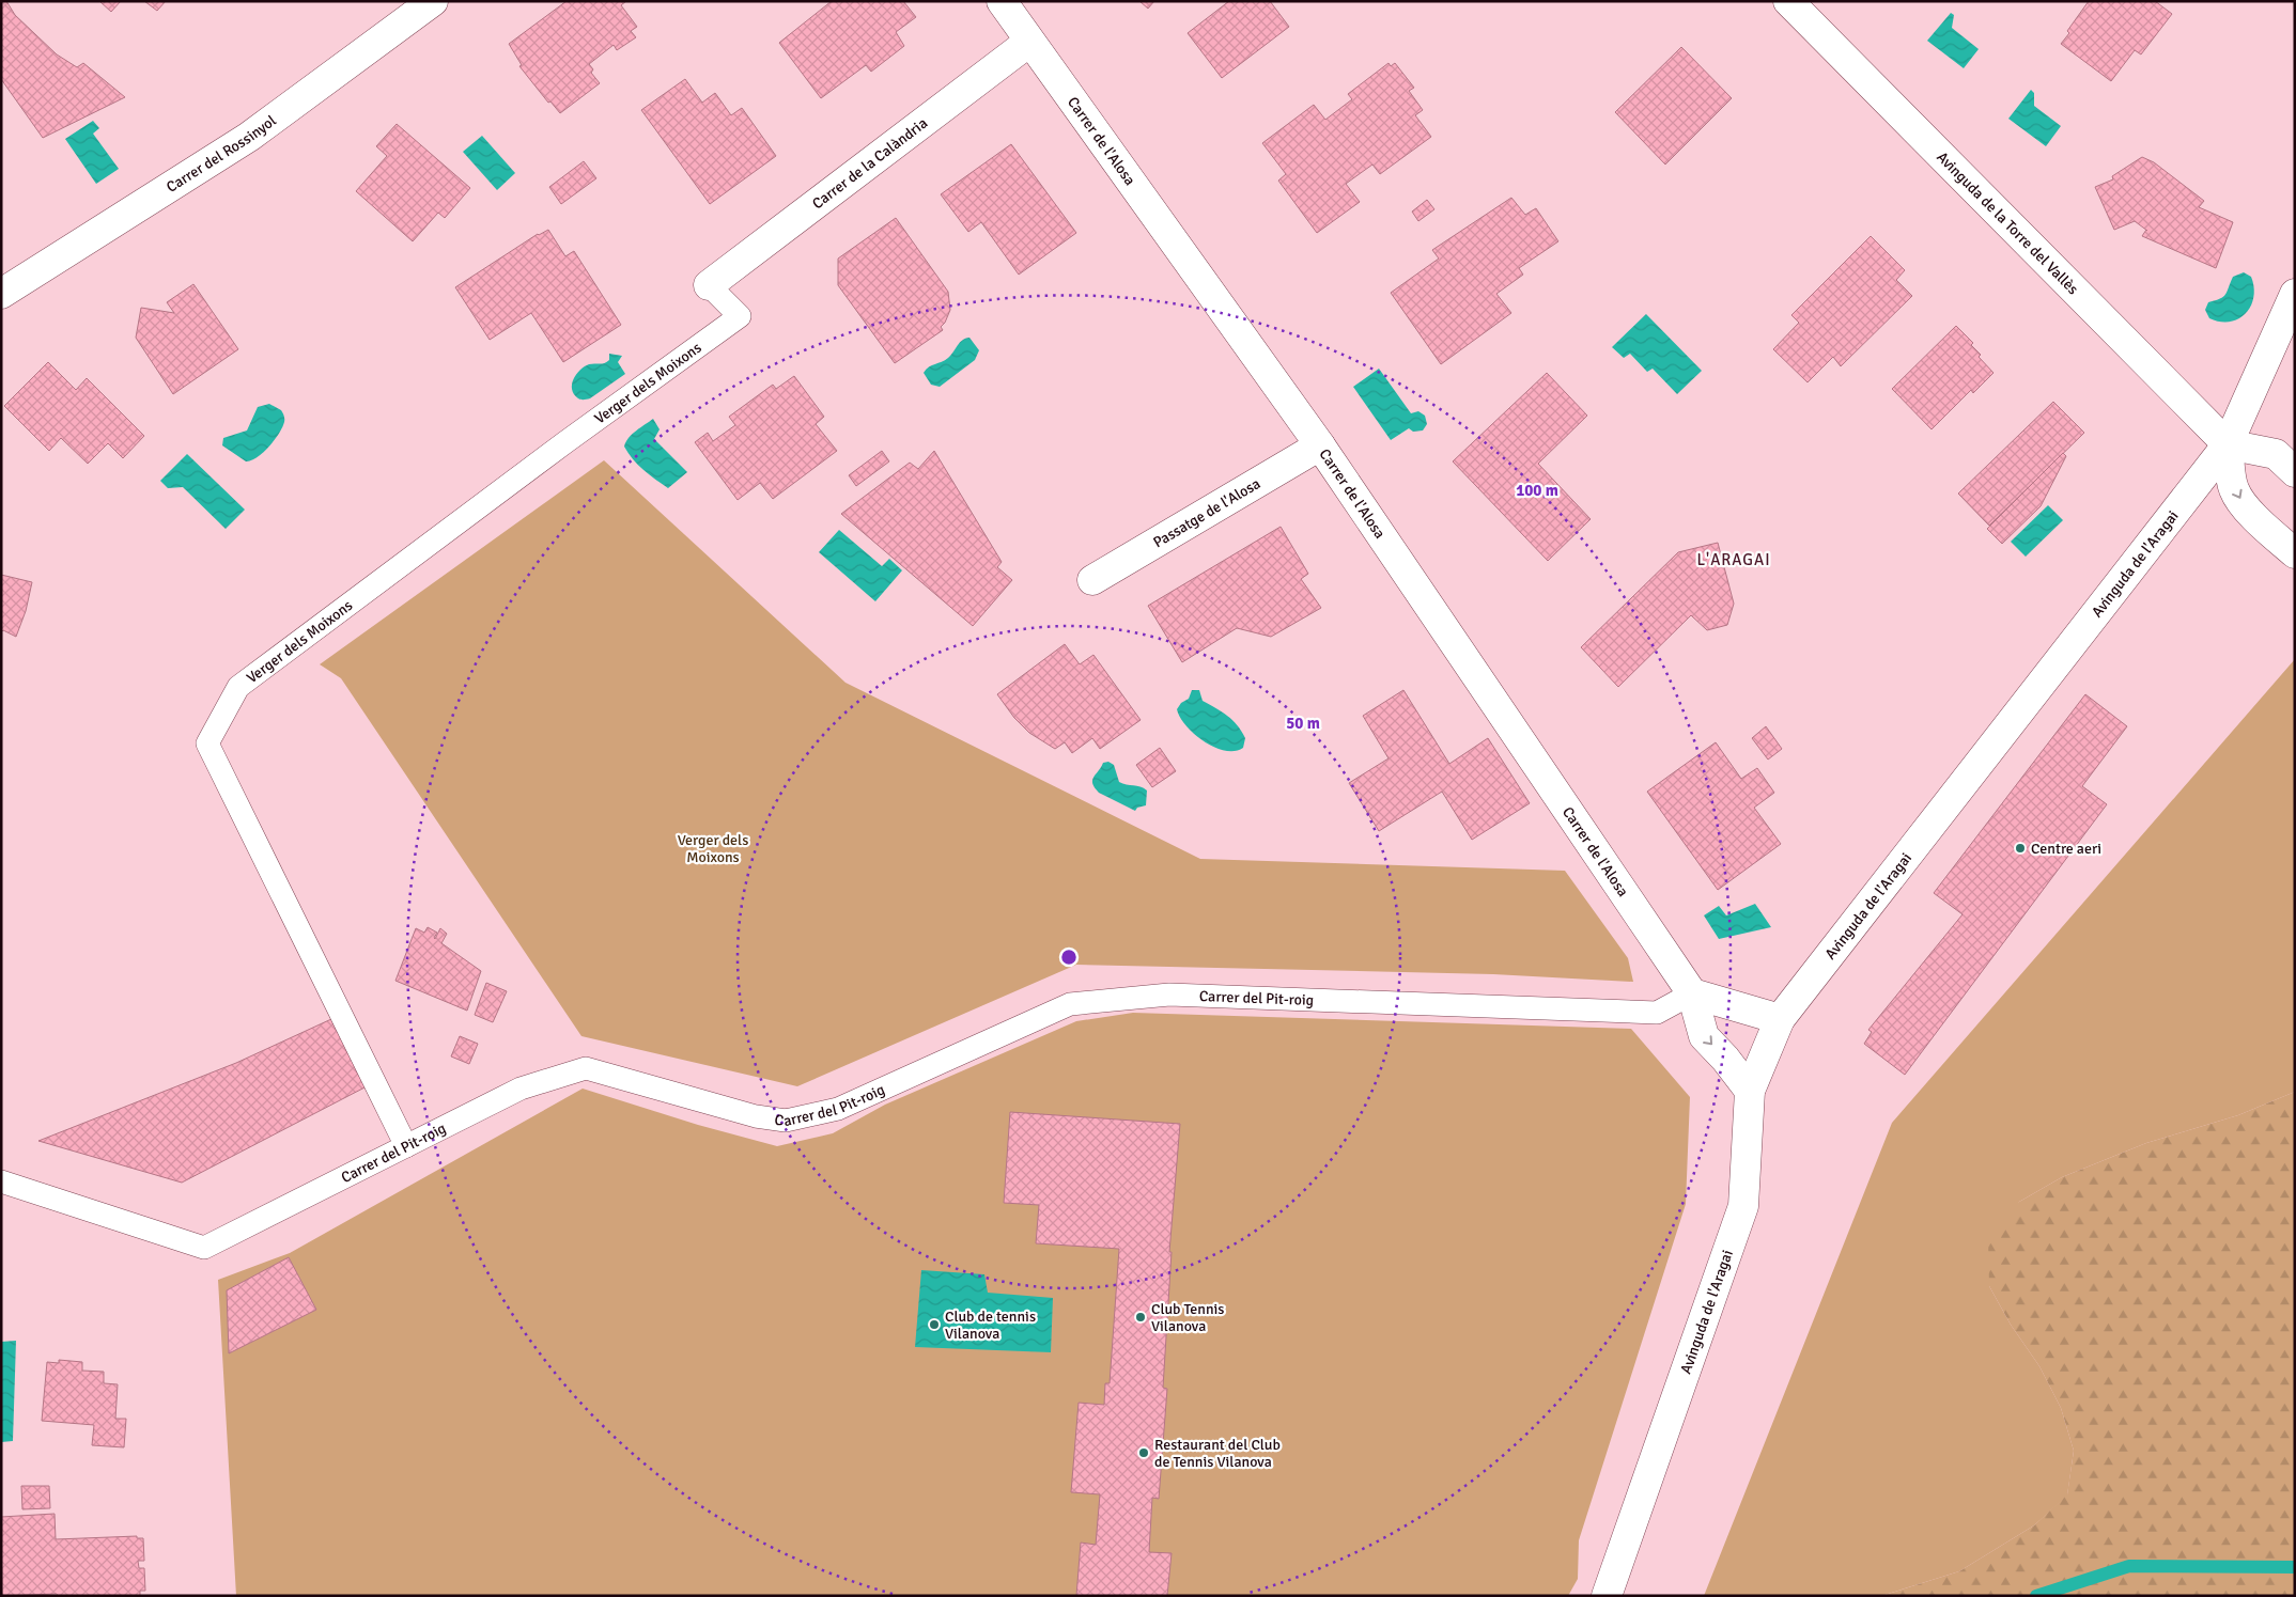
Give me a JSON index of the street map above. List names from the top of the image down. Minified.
{"streets":{"street":["Carrer de l'Alosa","Carrer del Rossinyol","Carrer de la Calàndria","Avinguda de la Torre del Vallès","Passatge de l'Alosa","Avinguda de l'Aragai"],"lane":["Verger dels Moixons","Carrer del Pit-roig"]},"crossings":[["Carrer de l'Alosa","Carrer de la Calàndria"],["Carrer de l'Alosa","Passatge de l'Alosa"],["Carrer de l'Alosa","Avinguda de l'Aragai"],["Carrer de l'Alosa","Carrer del Pit-roig"],["Carrer de la Calàndria","Verger dels Moixons"],["Avinguda de la Torre del Vallès","Avinguda de l'Aragai"],["Verger dels Moixons","Carrer del Pit-roig"]],"districts":["L'ARAGAI"],"parks":["Verger dels Moixons"],"places":["Centre aeri","Club Tennis Vilanova","Club de tennis Vilanova","Restaurant del Club de Tennis Vilanova"],"rings":["100 m","50 m"]}
